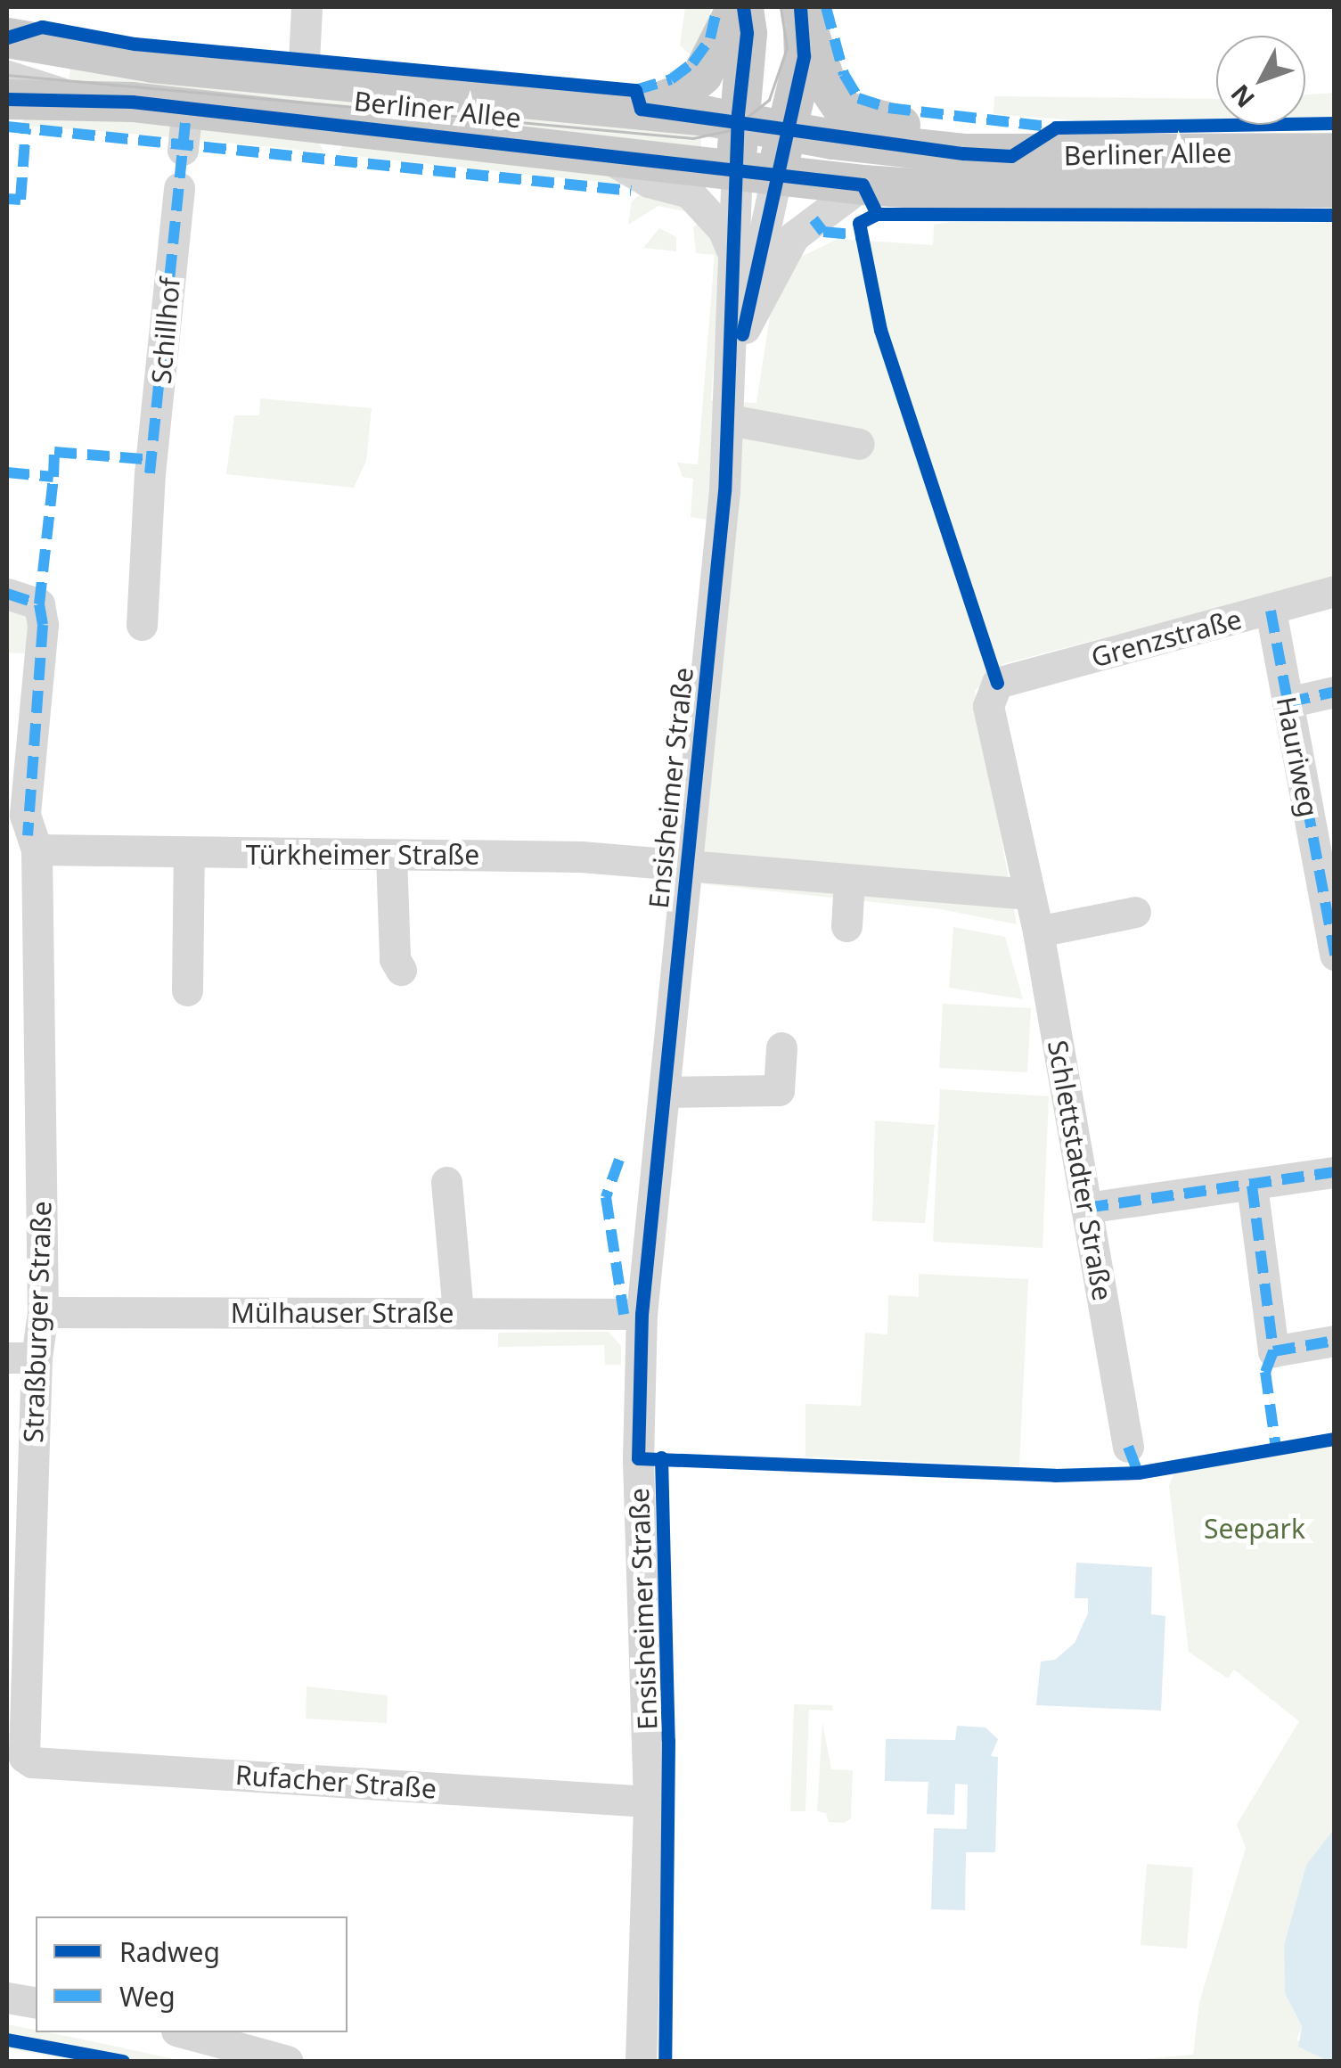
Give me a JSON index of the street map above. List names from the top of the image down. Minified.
{"streets":{"main road":["Berliner Allee","Ensisheimer Straße"],"street":["Schillhof","Grenzstraße","Hauriweg","Türkheimer Straße","Schlettstadter Straße","Mülhauser Straße","Straßburger Straße","Rufacher Straße"]},"crossings":[["Berliner Allee","Ensisheimer Straße"],["Grenzstraße","Hauriweg"],["Grenzstraße","Schlettstadter Straße"],["Ensisheimer Straße","Türkheimer Straße"],["Ensisheimer Straße","Mülhauser Straße"],["Ensisheimer Straße","Rufacher Straße"],["Türkheimer Straße","Straßburger Straße"],["Mülhauser Straße","Straßburger Straße"],["Straßburger Straße","Rufacher Straße"]],"parks":["Seepark"],"legend":["Radweg","Weg"],"north":"bottom left"}
